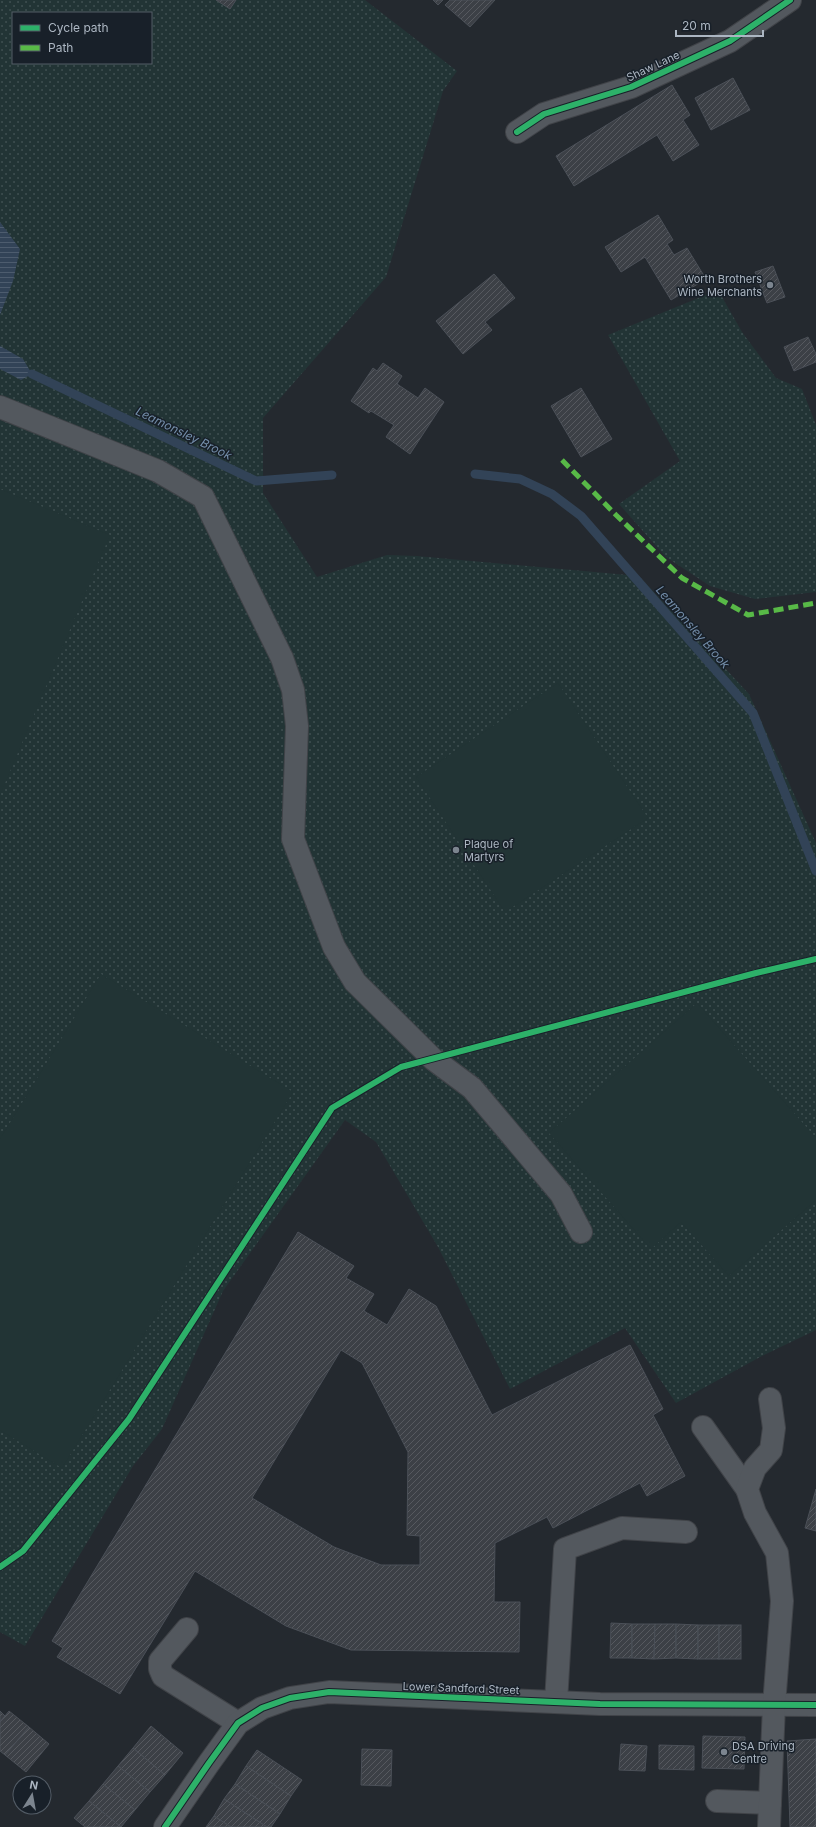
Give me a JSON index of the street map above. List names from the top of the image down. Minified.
{"streets":{"street":["Shaw Lane","Lower Sandford Street"]},"water":["Leamonsley Brook"],"places":["Worth Brothers Wine Merchants","Plaque of Martyrs","DSA Driving Centre"],"legend":["Cycle path","Path"],"scale_bar":"20 m","north":"top"}
